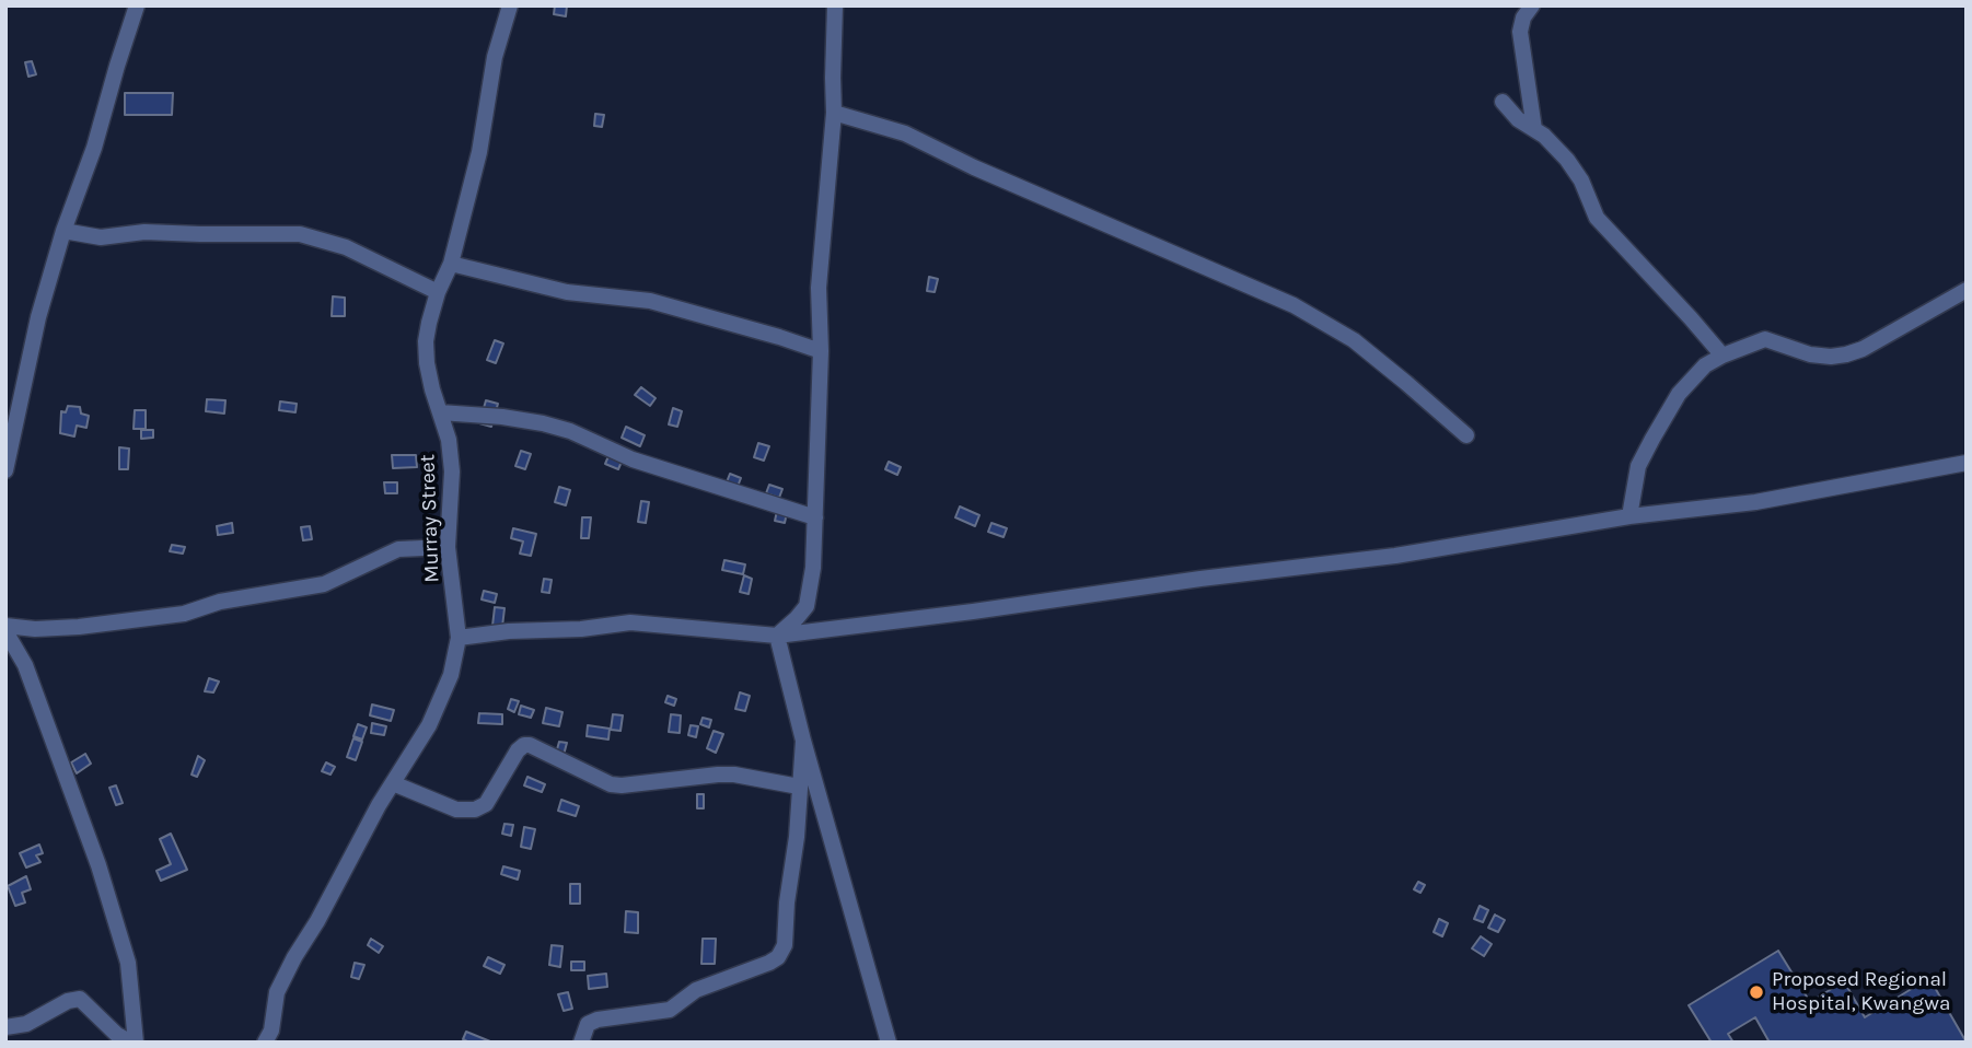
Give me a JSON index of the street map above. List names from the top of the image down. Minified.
{"streets":{"street":["Murray Street"]},"places":["Proposed Regional Hospital, Kwangwa"]}
